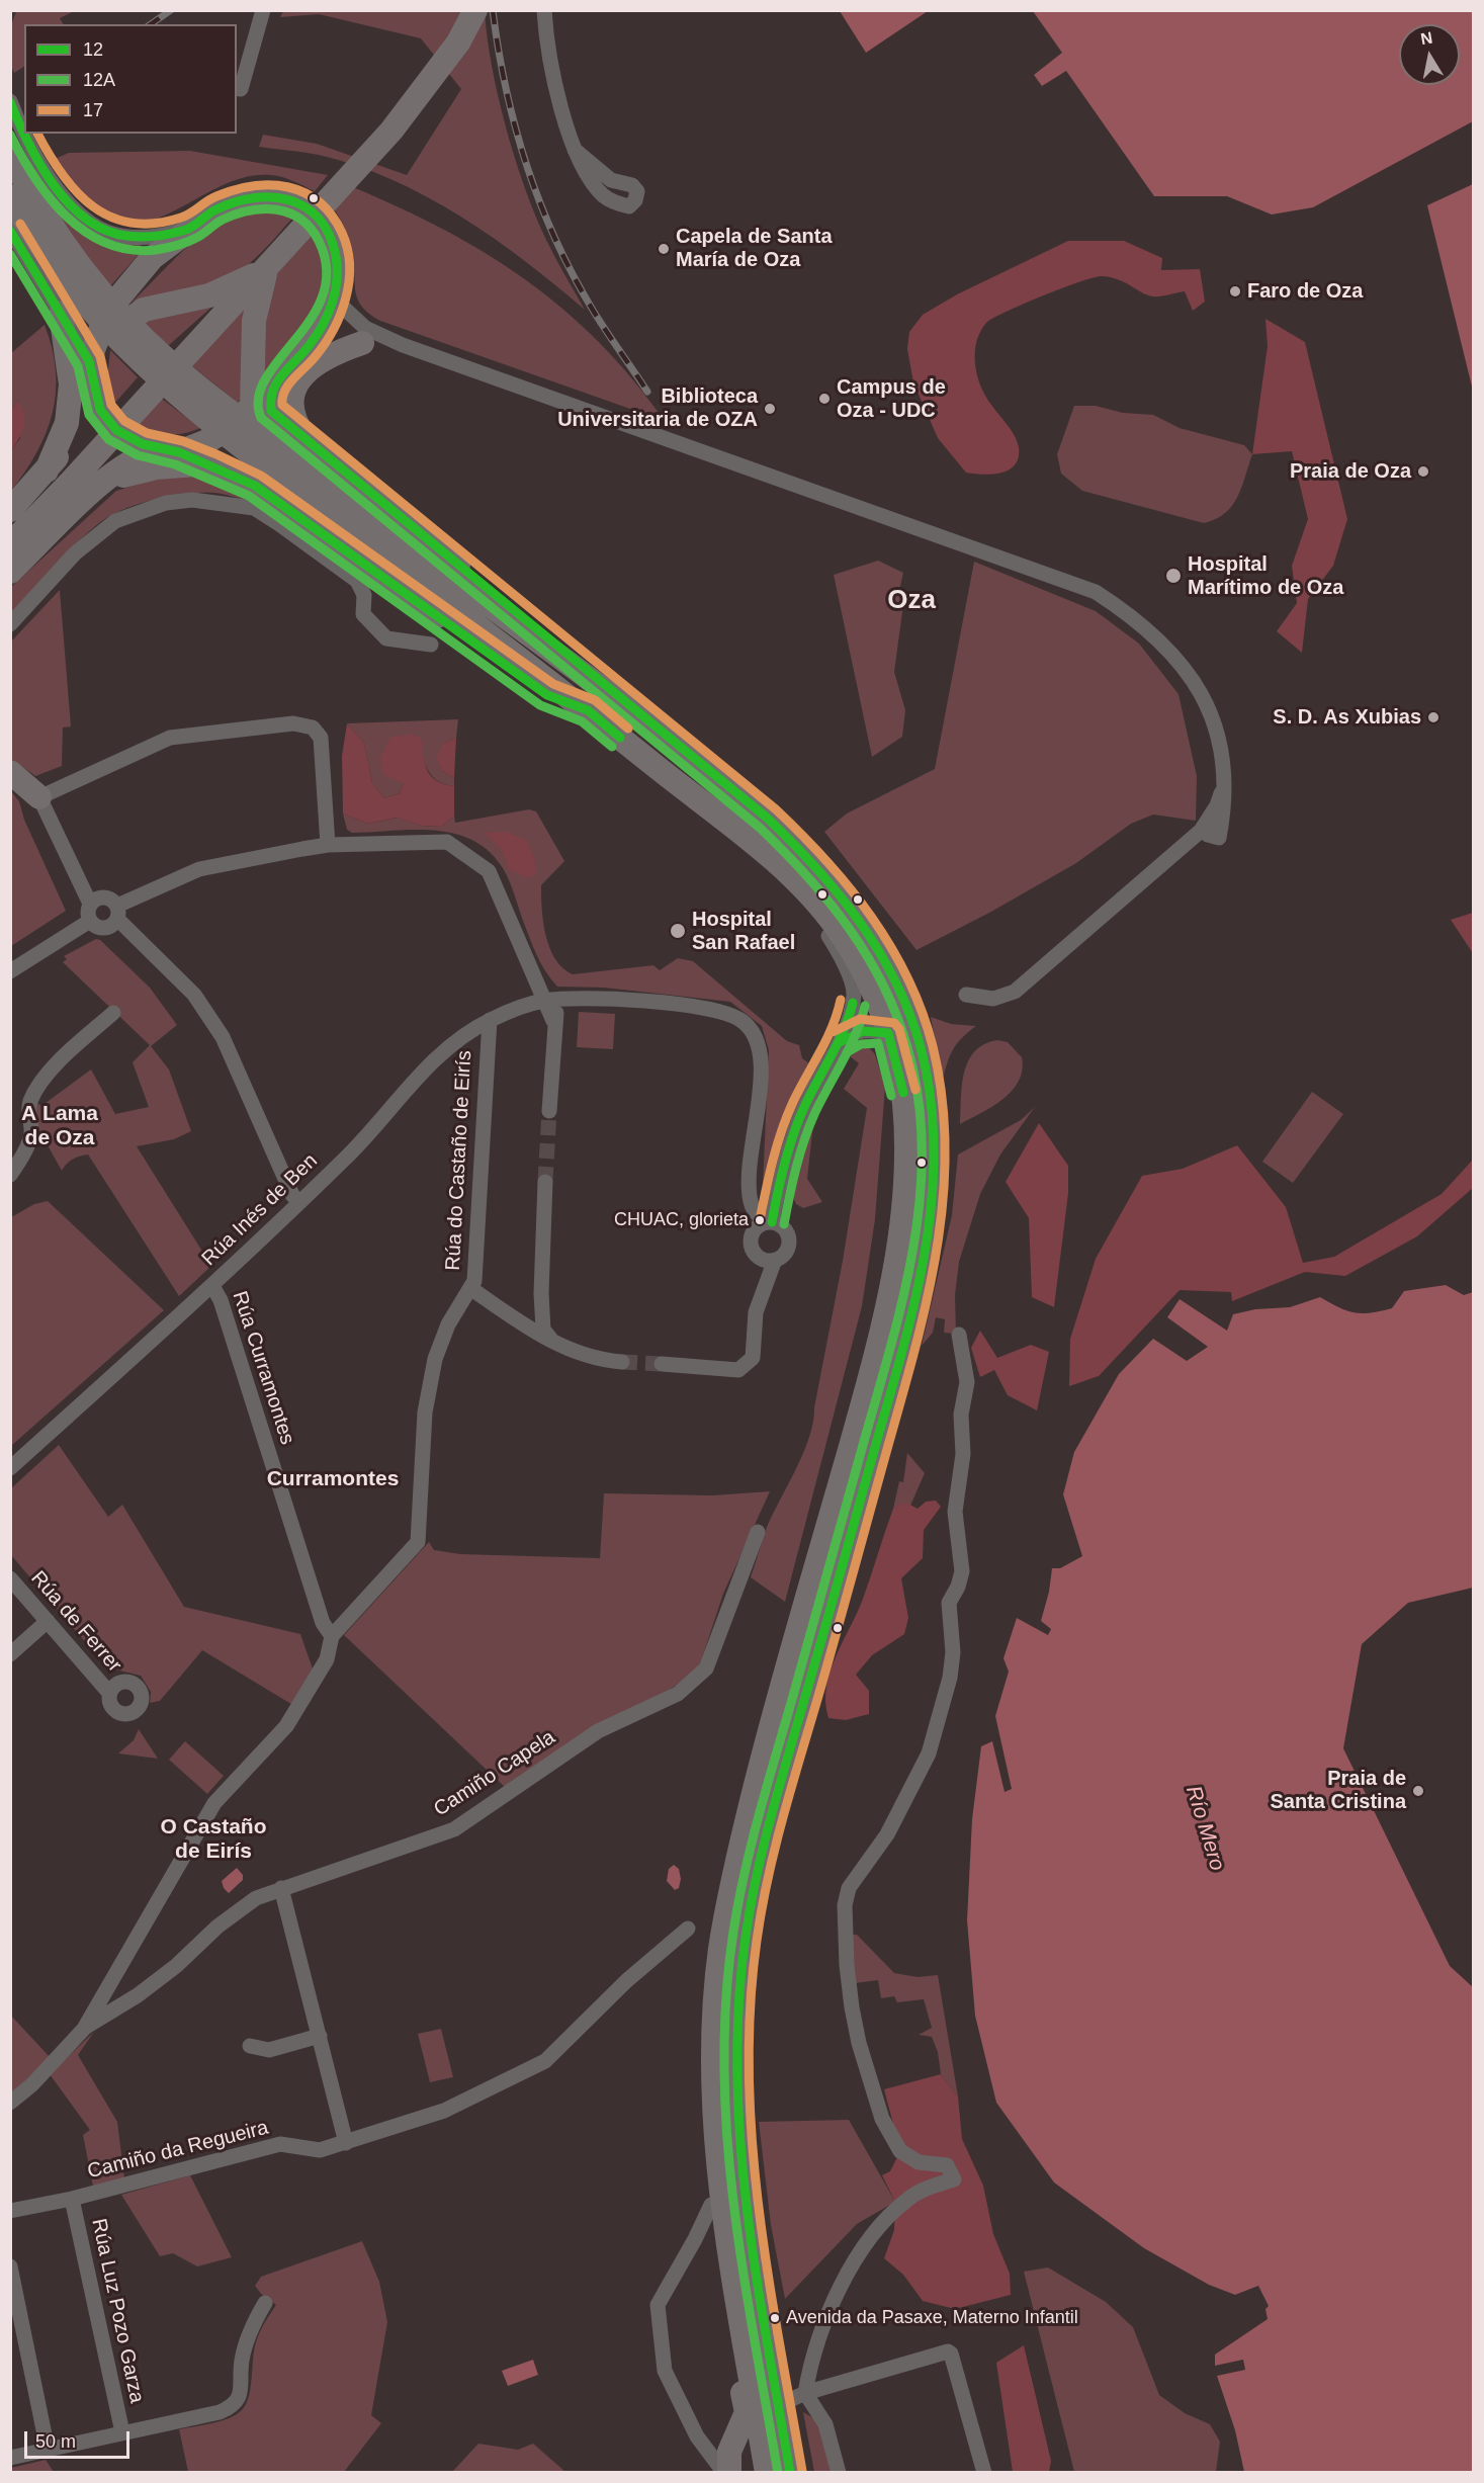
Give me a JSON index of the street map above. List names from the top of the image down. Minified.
{"streets":{"street":["Rúa do Castaño de Eirís","Rúa Inés de Ben","Rúa Curramontes","Rúa de Ferrer","Camiño Capela","Camiño da Regueira","Rúa Luz Pozo Garza"]},"crossings":[["Rúa do Castaño de Eirís","Rúa Inés de Ben"],["Rúa do Castaño de Eirís","Rúa Curramontes"],["Rúa do Castaño de Eirís","Camiño Capela"],["Rúa Inés de Ben","Rúa Curramontes"],["Camiño da Regueira","Rúa Luz Pozo Garza"]],"districts":["Oza","A Lama de Oza","Curramontes","O Castaño de Eirís"],"water":["Río Mero"],"places":["Capela de Santa María de Oza","Faro de Oza","Campus de Oza - UDC","Biblioteca Universitaria de OZA","Praia de Oza","Hospital Marítimo de Oza","S. D. As Xubias","Hospital San Rafael","CHUAC, glorieta","Praia de Santa Cristina","Avenida da Pasaxe, Materno Infantil"],"lines":["transit line 12","transit line 17","transit line 12A"],"legend":["12","12A","17"],"scale_bar":"50 m","north":"top"}
